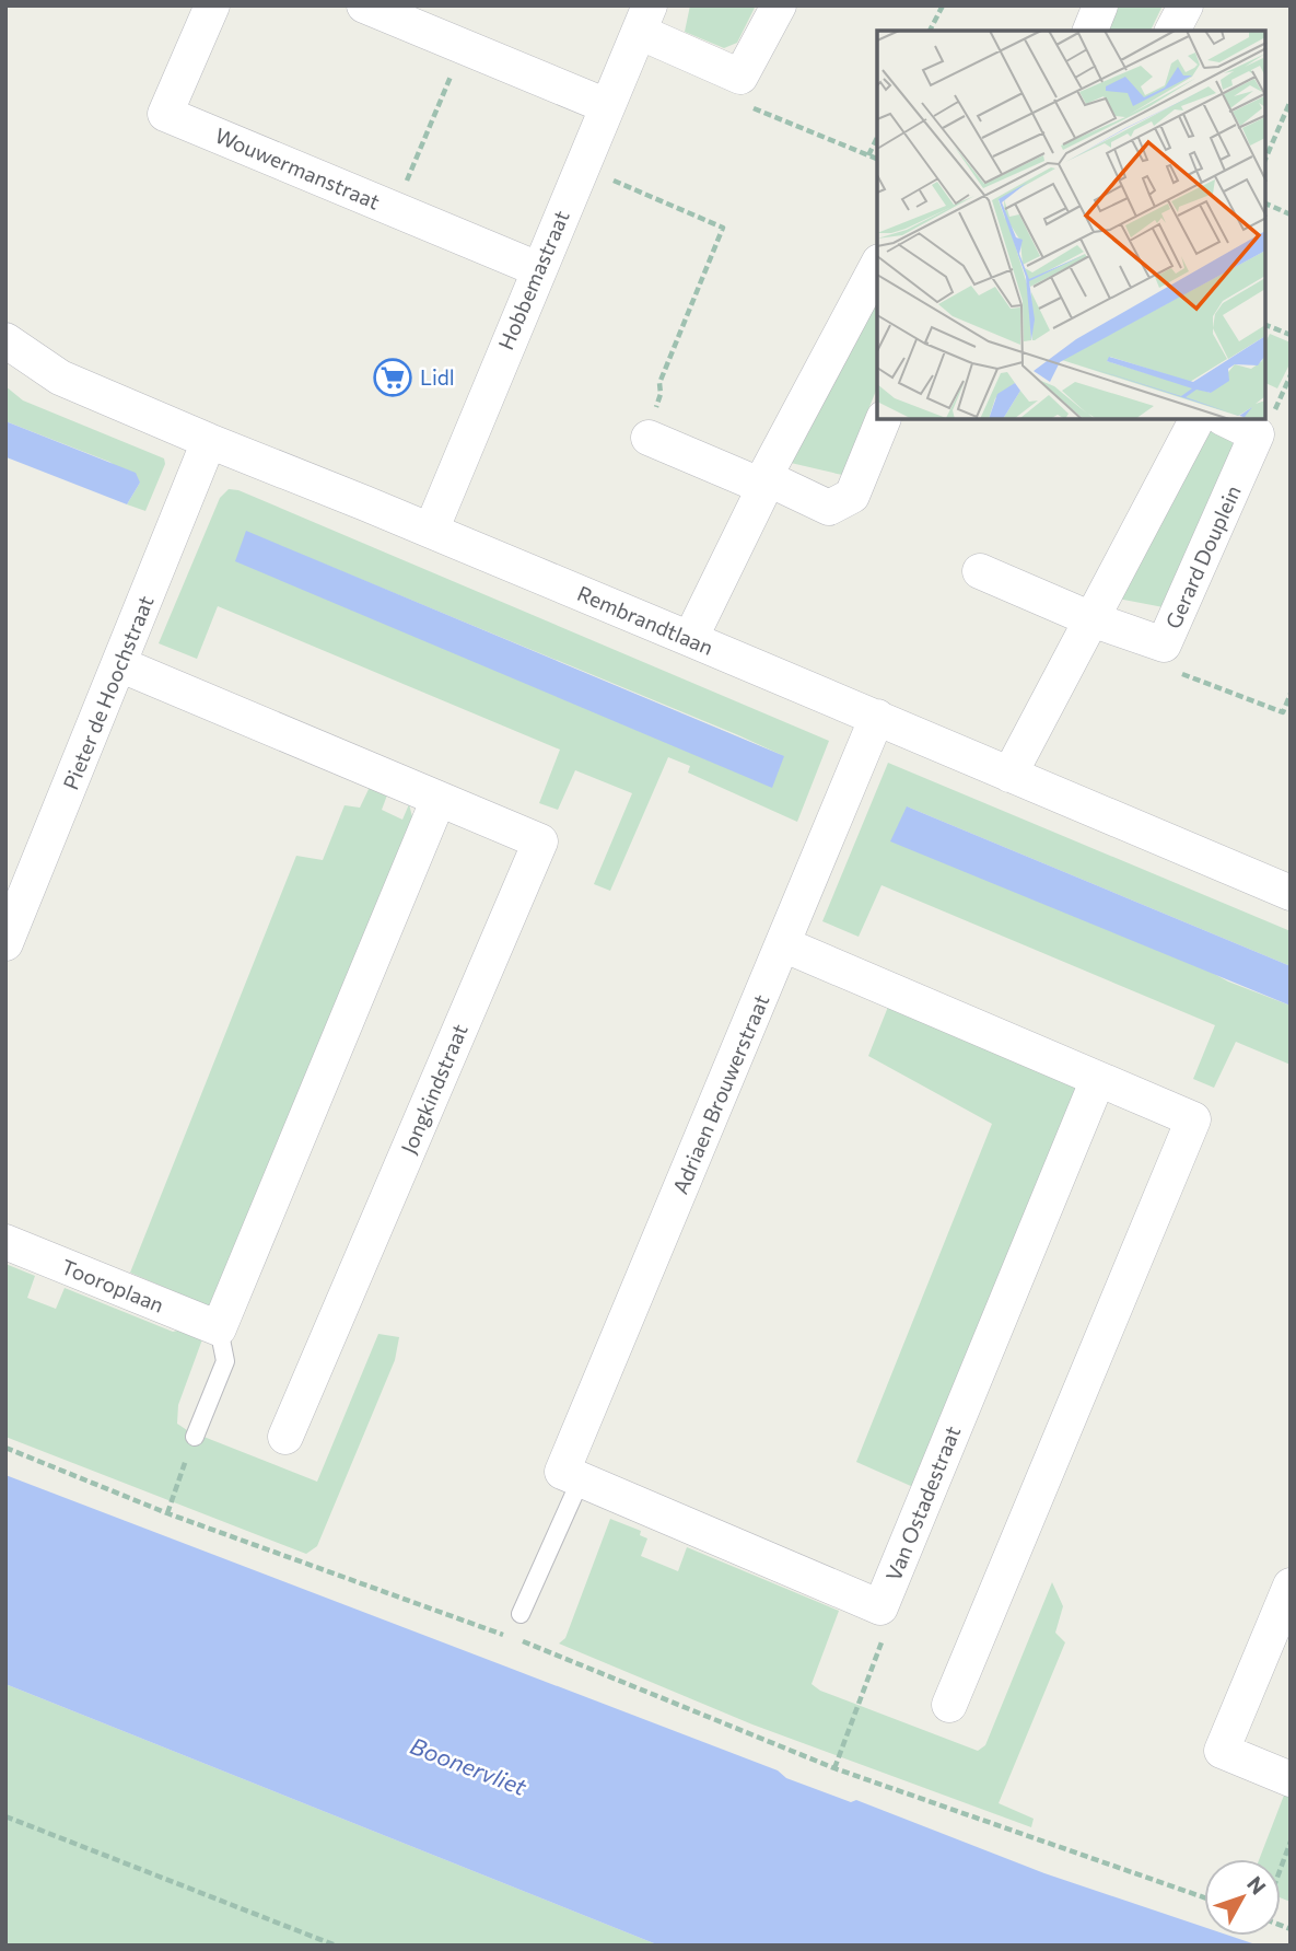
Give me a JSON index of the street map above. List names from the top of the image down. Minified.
{"streets":{"street":["Wouwermanstraat","Hobbemastraat","Gerard Douplein","Rembrandtlaan","Pieter de Hoochstraat","Jongkindstraat","Adriaen Brouwerstraat","Tooroplaan","Van Ostadestraat"]},"crossings":[["Wouwermanstraat","Hobbemastraat"],["Hobbemastraat","Rembrandtlaan"],["Rembrandtlaan","Pieter de Hoochstraat"],["Rembrandtlaan","Adriaen Brouwerstraat"],["Pieter de Hoochstraat","Jongkindstraat"],["Adriaen Brouwerstraat","Van Ostadestraat"]],"water":["Boonervliet"],"places":{"supermarket":["Lidl"]},"north":"top right"}
